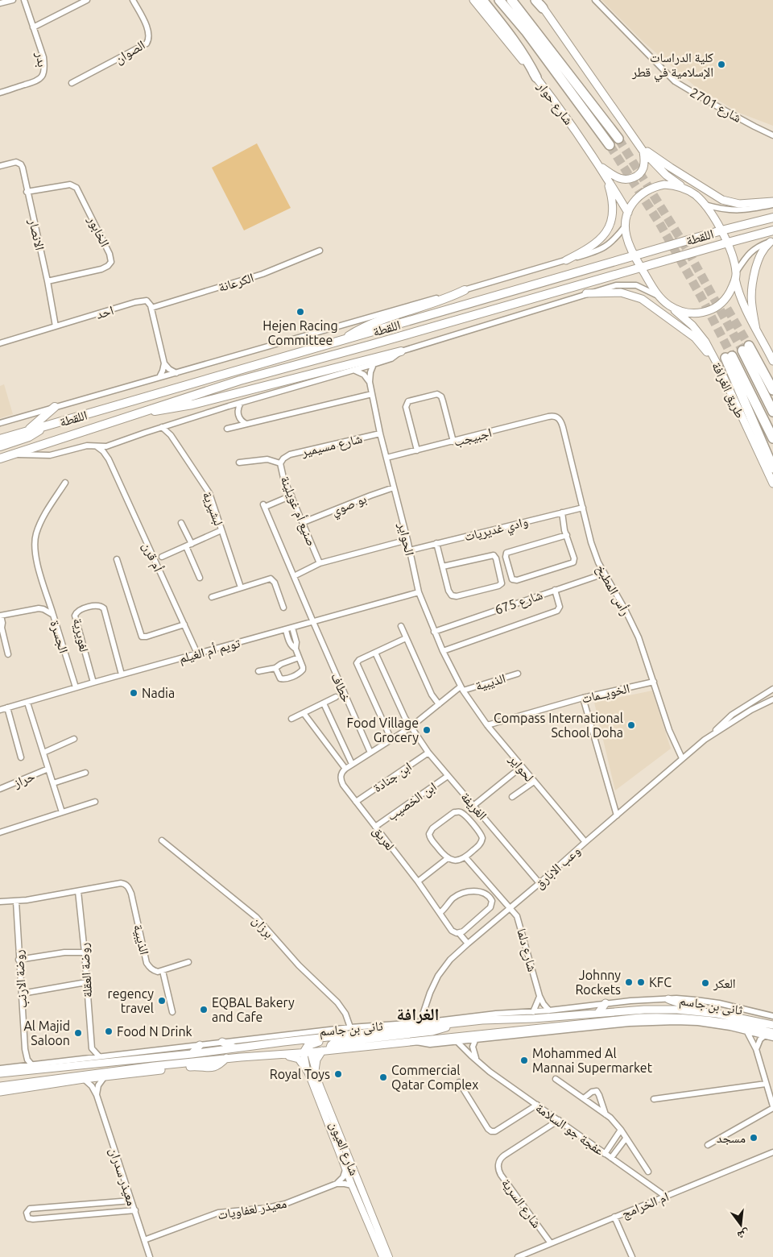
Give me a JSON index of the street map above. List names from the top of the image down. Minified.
{"streets":{"highway":["شارع حوار","طريق الغرافة"],"main road":["اللقطة","ثانى بن جاسم"],"street":["الصوان","بدر","شارع 2701","الخابور","الانصار","الكرعانة","احد","اجبيجب","شارع مسيمير","بو صوي","لبشيرية","صنيع أم غويلينة","وادي غديريات","الحواير","أم قرن","رأس المطبخ","شارع 675","لغويرية","الجسرة","تويم أم الغيلم","الذيبية","خطاف","الخويــمات","لحواير","ابن جنادة","حراز","ابن الخصيب","الغريفة","لعريق","وعب الابارق","برزان","شارع دلما","روضة العقلة","روضة الارنب","عفجة جو السلامة","شارع العيون","معيذر سدران","شارع السرية","ام الخرامج","معيذر لعفاويات"]},"crossings":[["الخابور","الانصار"],["الانصار","احد"],["اللقطة","طريق الغرافة"],["اللقطة","لبشيرية"],["اللقطة","الحواير"],["اللقطة","أم قرن"],["الكرعانة","احد"],["اجبيجب","الحواير"],["اجبيجب","رأس المطبخ"],["شارع مسيمير","صنيع أم غويلينة"],["شارع مسيمير","الحواير"],["بو صوي","صنيع أم غويلينة"],["بو صوي","الحواير"],["وادي غديريات","الحواير"],["وادي غديريات","رأس المطبخ"],["الحواير","شارع 675"],["الحواير","تويم أم الغيلم"],["الحواير","الذيبية"],["الحواير","لحواير"],["أم قرن","تويم أم الغيلم"],["رأس المطبخ","شارع 675"],["رأس المطبخ","الخويــمات"],["رأس المطبخ","وعب الابارق"],["لغويرية","تويم أم الغيلم"],["الجسرة","تويم أم الغيلم"],["تويم أم الغيلم","خطاف"],["الذيبية","خطاف"],["الذيبية","لحواير"],["الذيبية","الغريفة"],["الذيبية","روضة العقلة"],["الخويــمات","لحواير"],["لحواير","وعب الابارق"],["ابن جنادة","الغريفة"],["ابن جنادة","لعريق"],["ابن الخصيب","الغريفة"],["ابن الخصيب","لعريق"],["الغريفة","وعب الابارق"],["لعريق","وعب الابارق"],["وعب الابارق","شارع دلما"],["وعب الابارق","ثانى بن جاسم"],["برزان","ثانى بن جاسم"],["شارع دلما","ثانى بن جاسم"],["روضة الارنب","ثانى بن جاسم"],["ثانى بن جاسم","عفجة جو السلامة"],["ثانى بن جاسم","شارع العيون"],["ثانى بن جاسم","معيذر سدران"],["عفجة جو السلامة","شارع السرية"],["عفجة جو السلامة","ام الخرامج"],["شارع العيون","معيذر لعفاويات"],["معيذر سدران","معيذر لعفاويات"],["شارع السرية","ام الخرامج"]],"districts":["الغرافة"],"places":["كلية الدراسات الإسلامية في قطر","Hejen Racing Committee","Nadia","Compass International School Doha","Food Village Grocery","Johnny Rockets","KFC","العكر","regency travel","EQBAL Bakery and Cafe","Food N Drink","Al Majid Saloon","Mohammed Al Mannai Supermarket","Royal Toys","Commercial Qatar Complex","مسجد"],"north":"bottom"}
